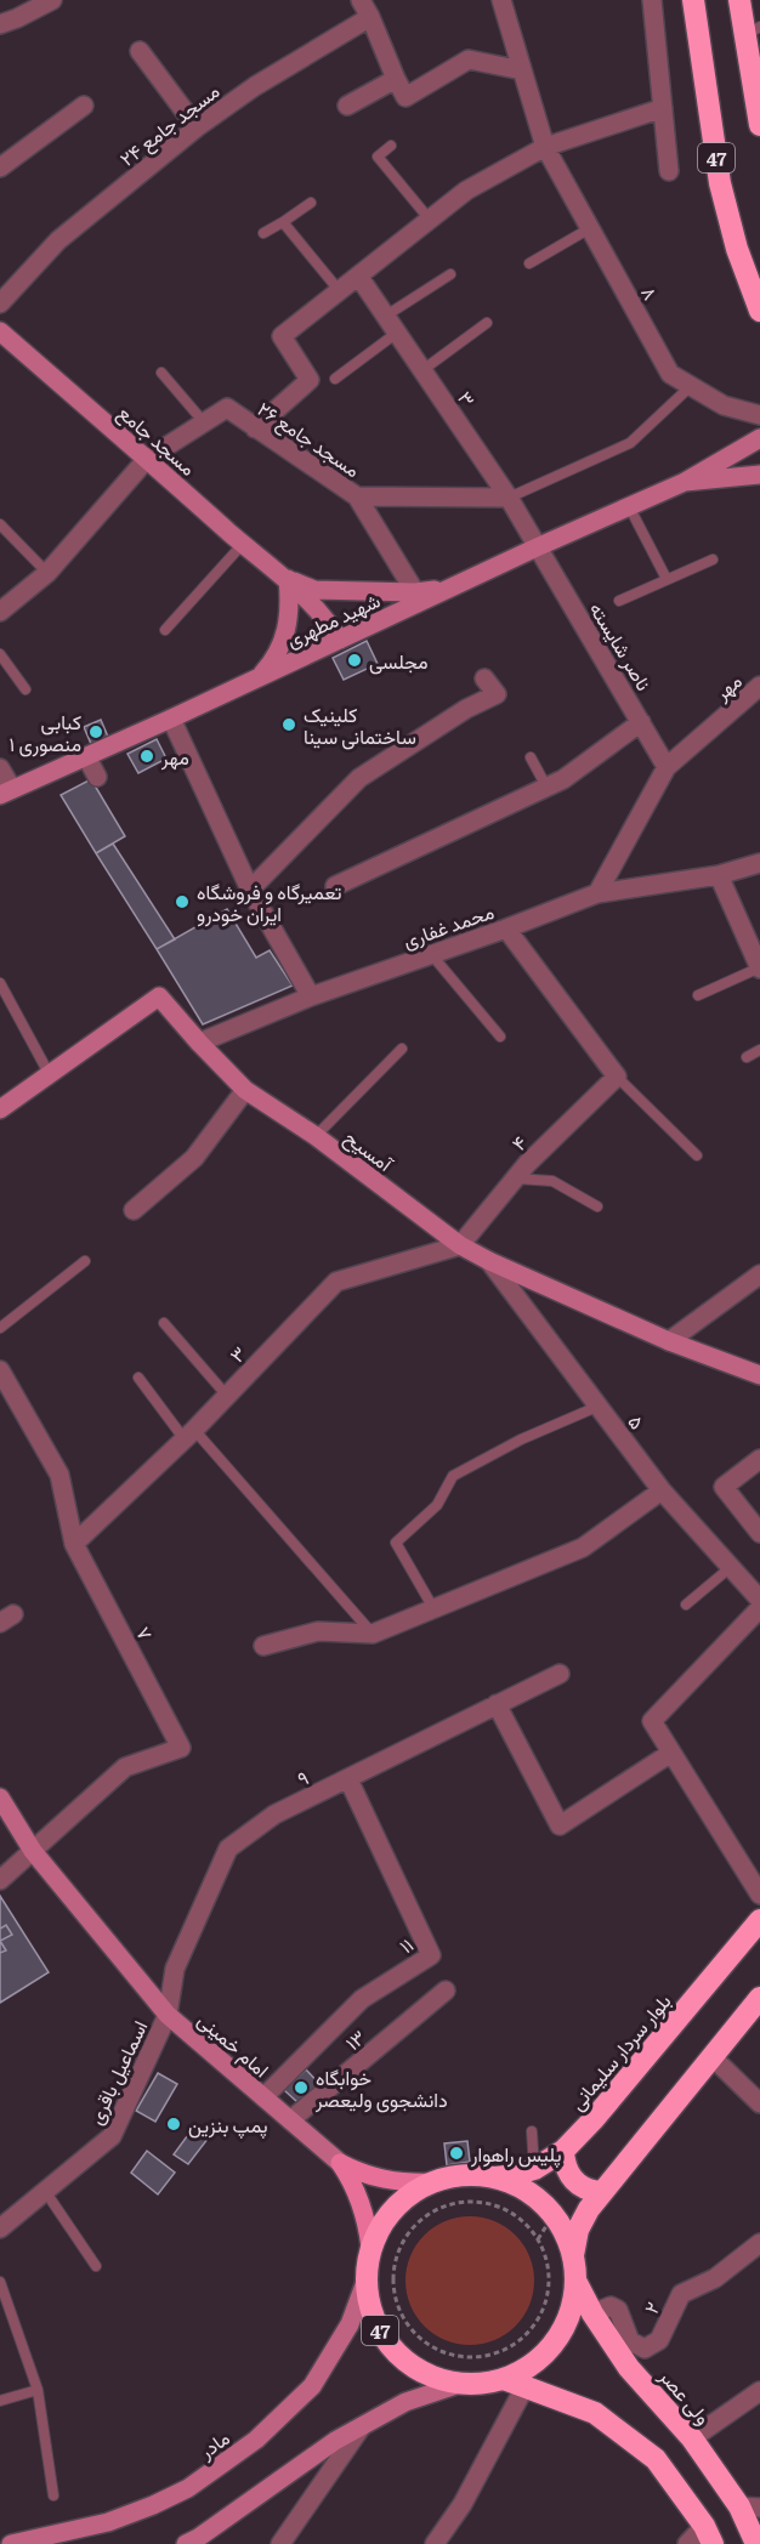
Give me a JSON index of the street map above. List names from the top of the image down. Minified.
{"streets":{"highway":["47","بلوار سردار سلیمانی","ولی عصر"],"main road":["مسجد جامع","شهید مطهری","آمسیح","امام خمینی","مادر"],"street":["۲۴ مسجد جامع","۸","۳","۲۶ مسجد جامع","ناصر شایسته","مهر","محمد غفاری","۴","۵","۷","۹","۱۱","۱۳","اسماعیل باقری","۲"]},"crossings":[["47","بلوار سردار سلیمانی"],["47","ولی عصر"],["47","مادر"],["۳","۲۶ مسجد جامع"],["۳","شهید مطهری"],["۳","ناصر شایسته"],["۳","۴"],["۳","آمسیح"],["۳","۷"],["۲۶ مسجد جامع","مسجد جامع"],["شهید مطهری","ناصر شایسته"],["ناصر شایسته","مهر"],["مهر","محمد غفاری"],["محمد غفاری","آمسیح"],["۴","آمسیح"],["آمسیح","۵"],["۷","امام خمینی"],["۹","۱۱"],["۹","امام خمینی"],["۹","اسماعیل باقری"],["۱۱","امام خمینی"],["۱۳","امام خمینی"],["امام خمینی","اسماعیل باقری"],["۲","ولی عصر"]],"places":["مجلسی","کلینیک ساختمانی سینا","کبابی منصوری ۱","مهر","تعمیرگاه و فروشگاه ایران خودرو","خوابگاه دانشجوی ولیعصر","پمپ بنزین","پلیس راهوار"]}
